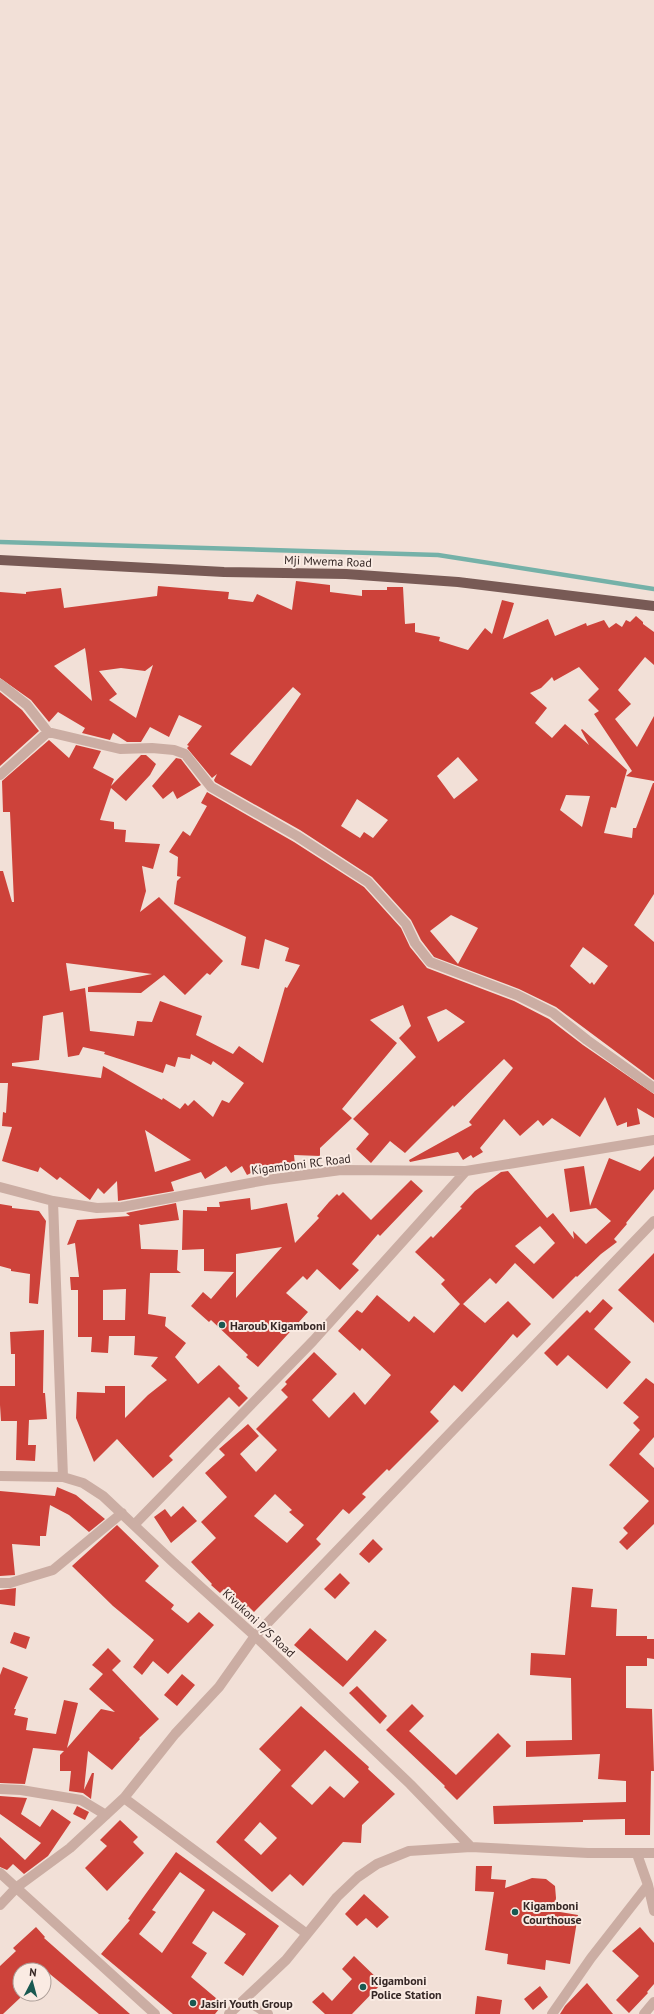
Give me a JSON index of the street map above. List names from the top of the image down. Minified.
{"streets":{"main road":["Mji Mwema Road"],"street":["Kigamboni RC Road","Kivukoni P/S Road"]},"places":["Haroub Kigamboni","Kigamboni Courthouse","Kigamboni Police Station","Jasiri Youth Group"],"north":"top"}
